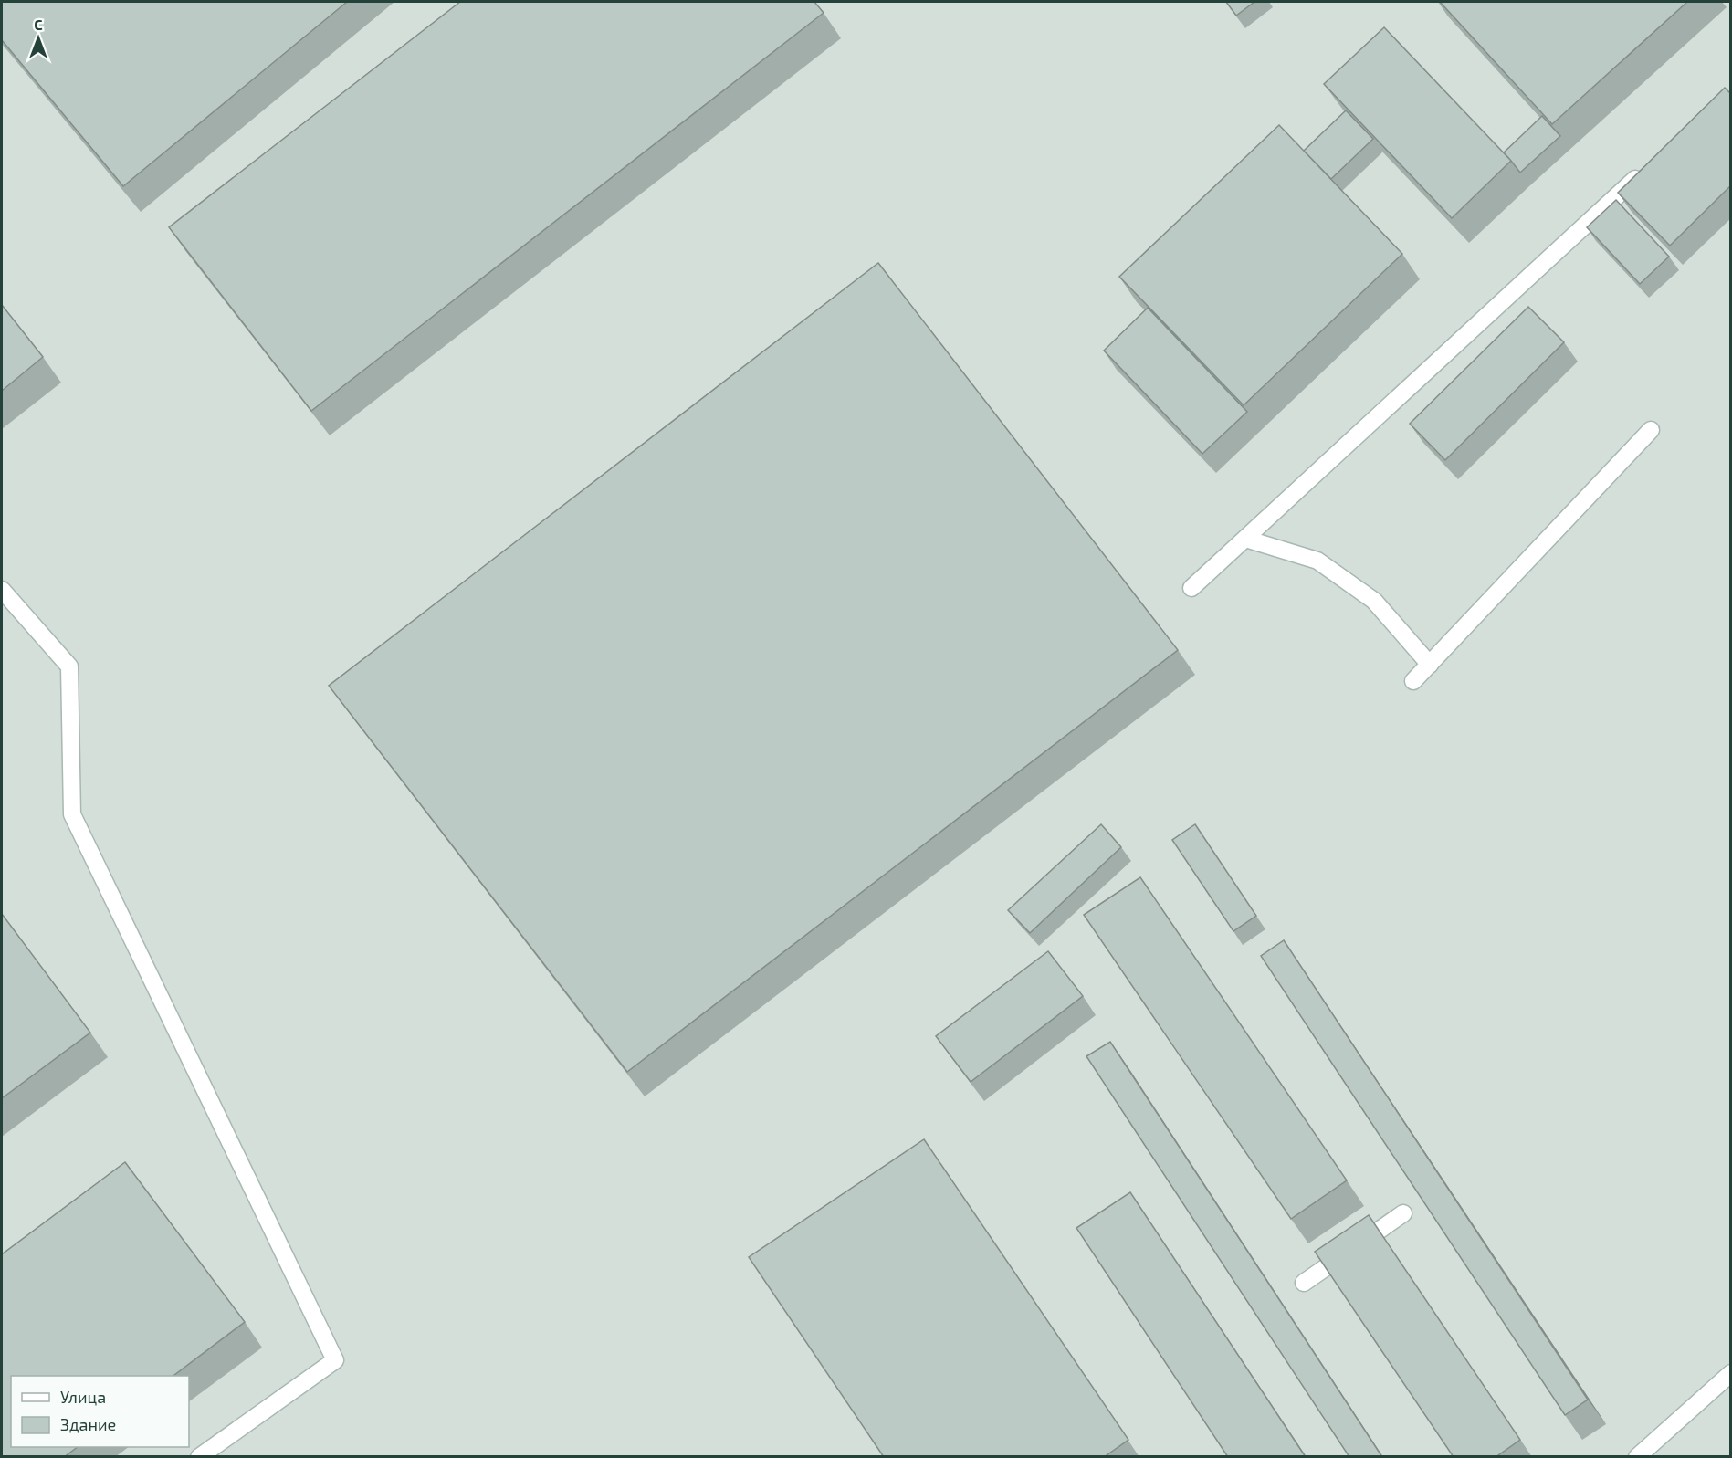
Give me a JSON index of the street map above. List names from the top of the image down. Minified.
{"legend":["Улица","Здание"],"north":"top"}
